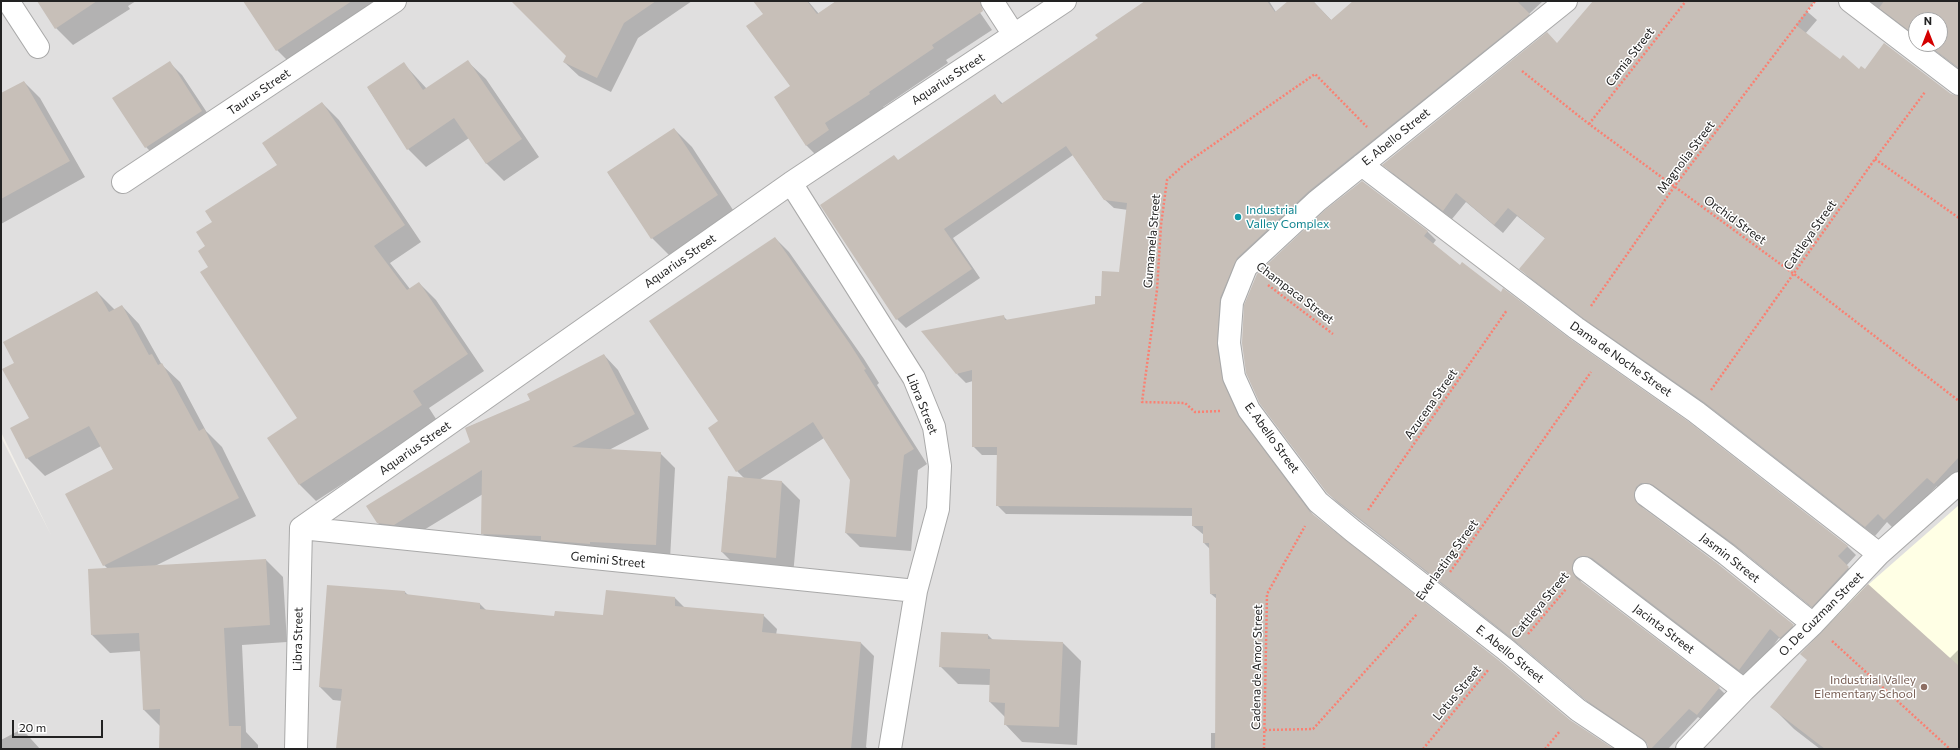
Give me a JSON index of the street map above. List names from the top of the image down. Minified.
{"streets":{"street":["Aquarius Street","Taurus Street","E. Abello Street","Dama de Noche Street","Libra Street","Jasmin Street","Gemini Street","O. De Guzman Street","Jacinta Street"],"path":["Camia Street","Magnolia Street","Orchid Street","Cattleya Street","Gumamela Street","Champaca Street","Azucena Street","Everlasting Street","Cadena de Amor Street","Lotus Street"]},"crossings":[["Camia Street","Orchid Street"],["Aquarius Street","Libra Street"],["Aquarius Street","Gemini Street"],["E. Abello Street","Orchid Street"],["E. Abello Street","Cattleya Street"],["E. Abello Street","Gumamela Street"],["E. Abello Street","Champaca Street"],["E. Abello Street","Dama de Noche Street"],["E. Abello Street","Azucena Street"],["E. Abello Street","Everlasting Street"],["E. Abello Street","Cadena de Amor Street"],["E. Abello Street","Lotus Street"],["Magnolia Street","Orchid Street"],["Magnolia Street","Dama de Noche Street"],["Orchid Street","Cattleya Street"],["Cattleya Street","Dama de Noche Street"],["Cattleya Street","Jacinta Street"],["Cattleya Street","Lotus Street"],["Dama de Noche Street","Azucena Street"],["Dama de Noche Street","Everlasting Street"],["Dama de Noche Street","O. De Guzman Street"],["Libra Street","Gemini Street"],["Jasmin Street","O. De Guzman Street"],["Everlasting Street","Cadena de Amor Street"],["O. De Guzman Street","Jacinta Street"]],"places":["Industrial Valley Complex","Industrial Valley Elementary School"],"scale_bar":"20 m","north":"top"}
